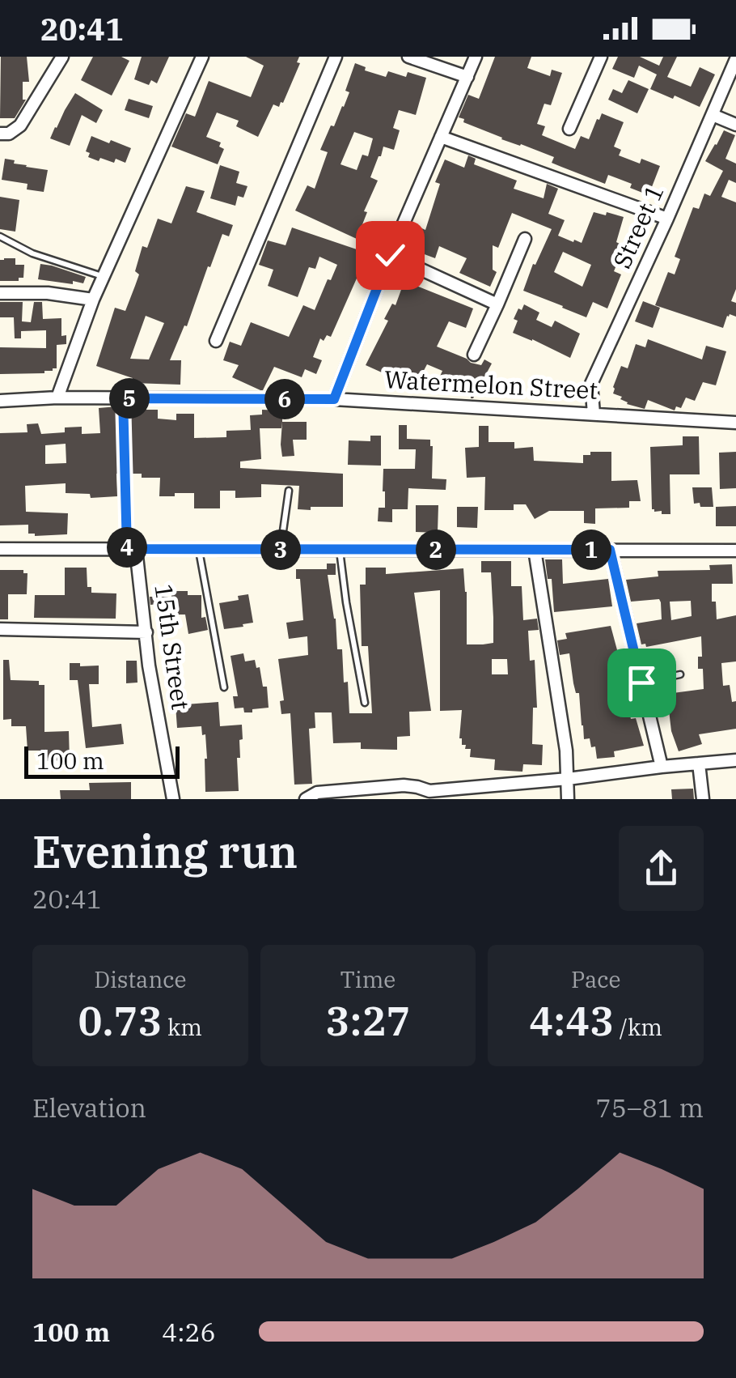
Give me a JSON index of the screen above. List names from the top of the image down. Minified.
{"streets":{"street":["Street 1","Watermelon Street","15th Street"]},"crossings":[["Street 1","Watermelon Street"]],"scale_bar":"100 m","page":{"status":"20:41","pins":["5","6","4","1","2","3"],"scale":"100 m","heading":["Evening run","20:41"],"stats":[["Distance","0.73 km"],["Time","3:27"],["Pace","4:43 /km"]],"chart":["Elevation","75–81 m"],"list":[{"name":"100 m","note":"4:26"}]}}
